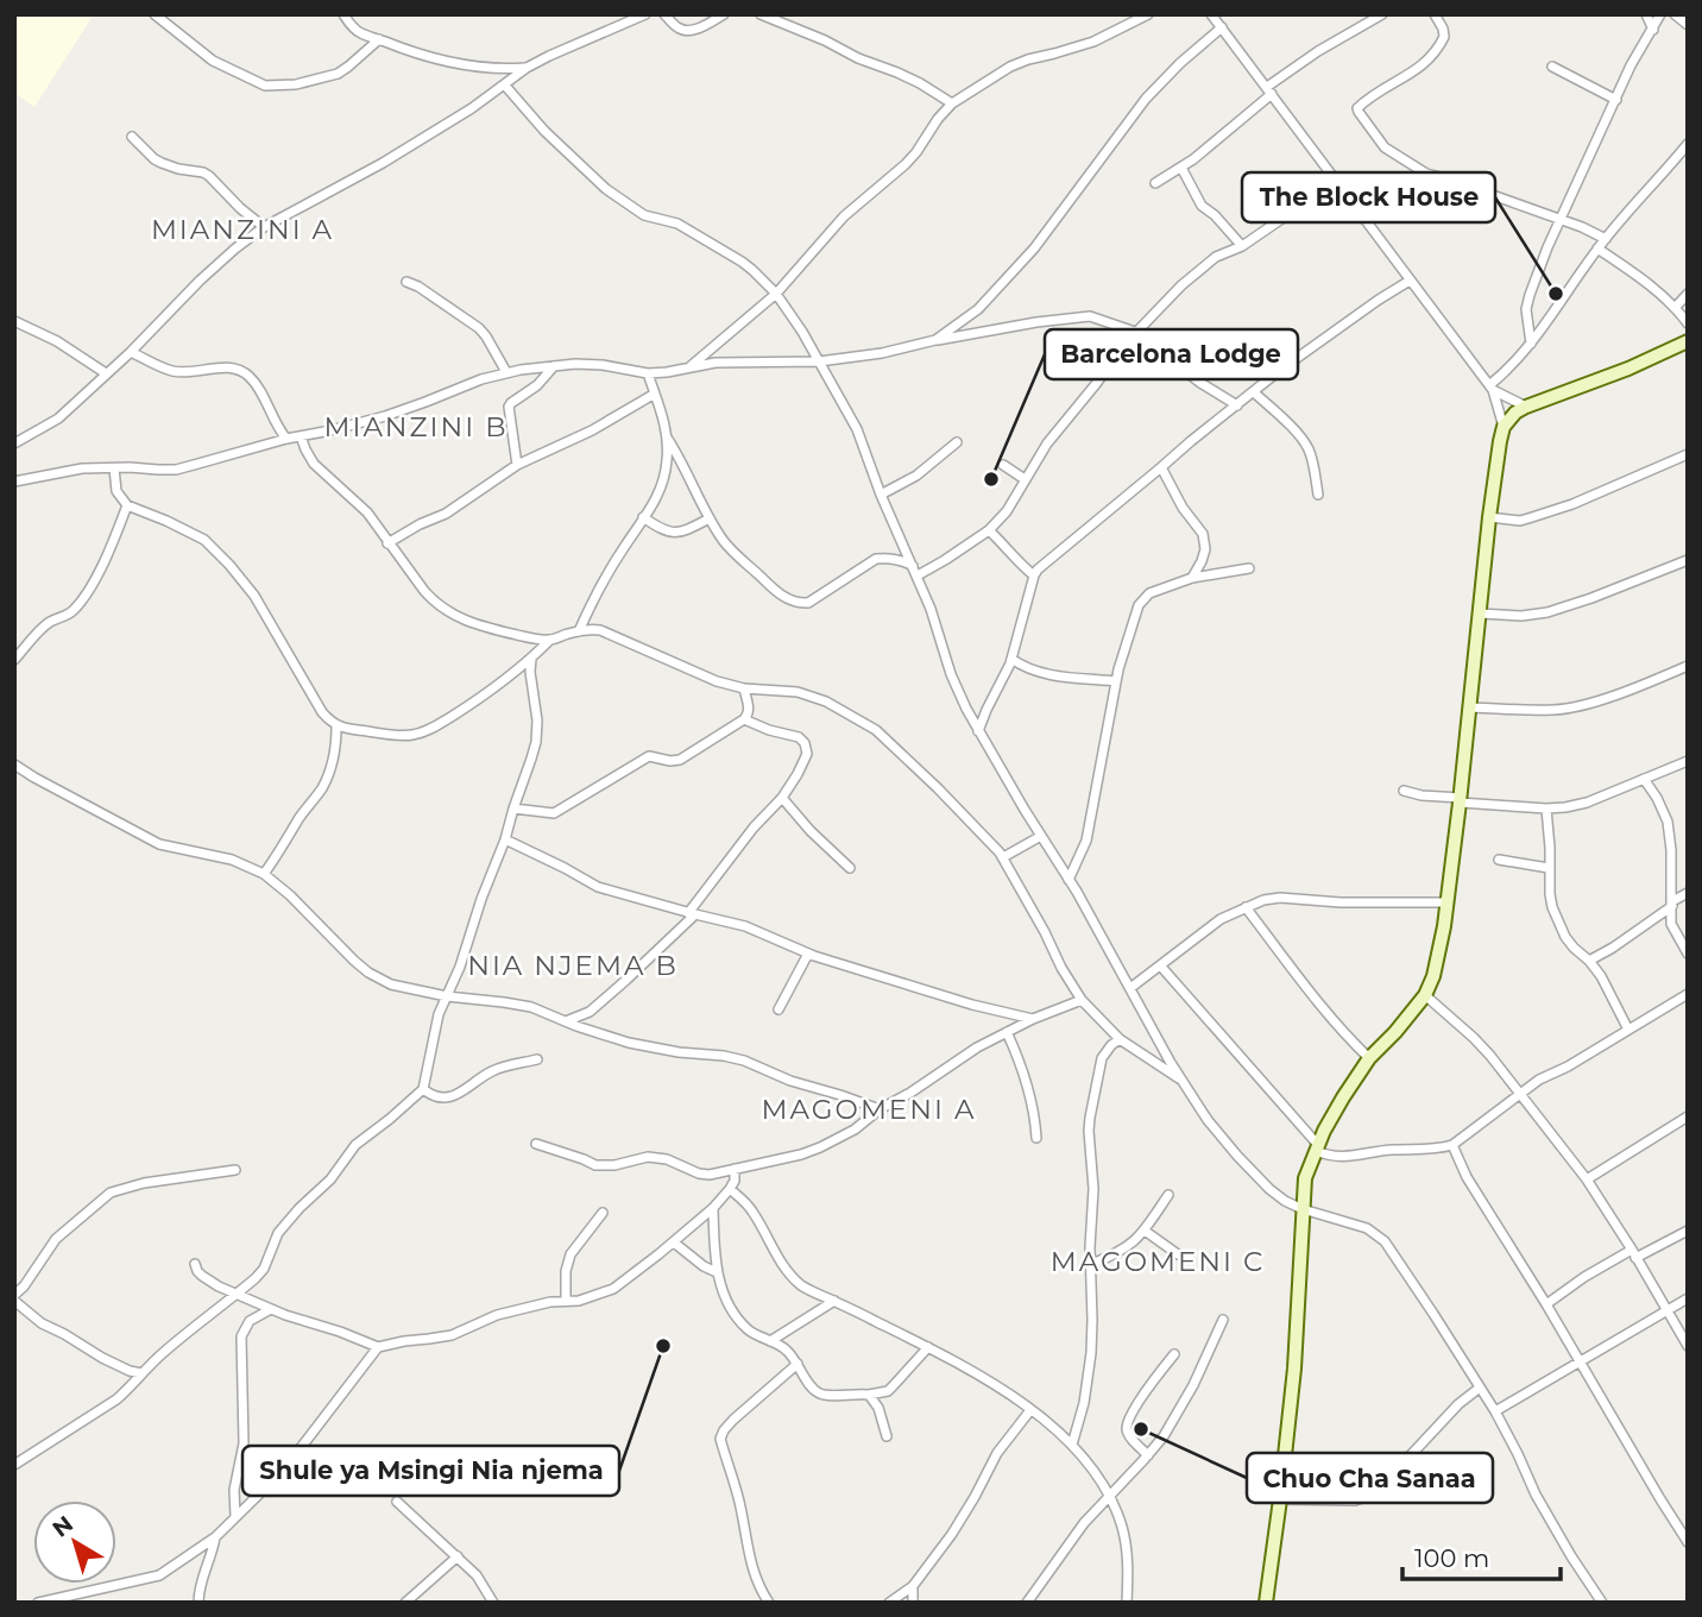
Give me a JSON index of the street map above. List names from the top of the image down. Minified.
{"districts":["MIANZINI A","MIANZINI B","NIA NJEMA B","MAGOMENI A","MAGOMENI C"],"places":["The Block House","Barcelona Lodge","Shule ya Msingi Nia njema","Chuo Cha Sanaa"],"scale_bar":"100 m","north":"top left"}
